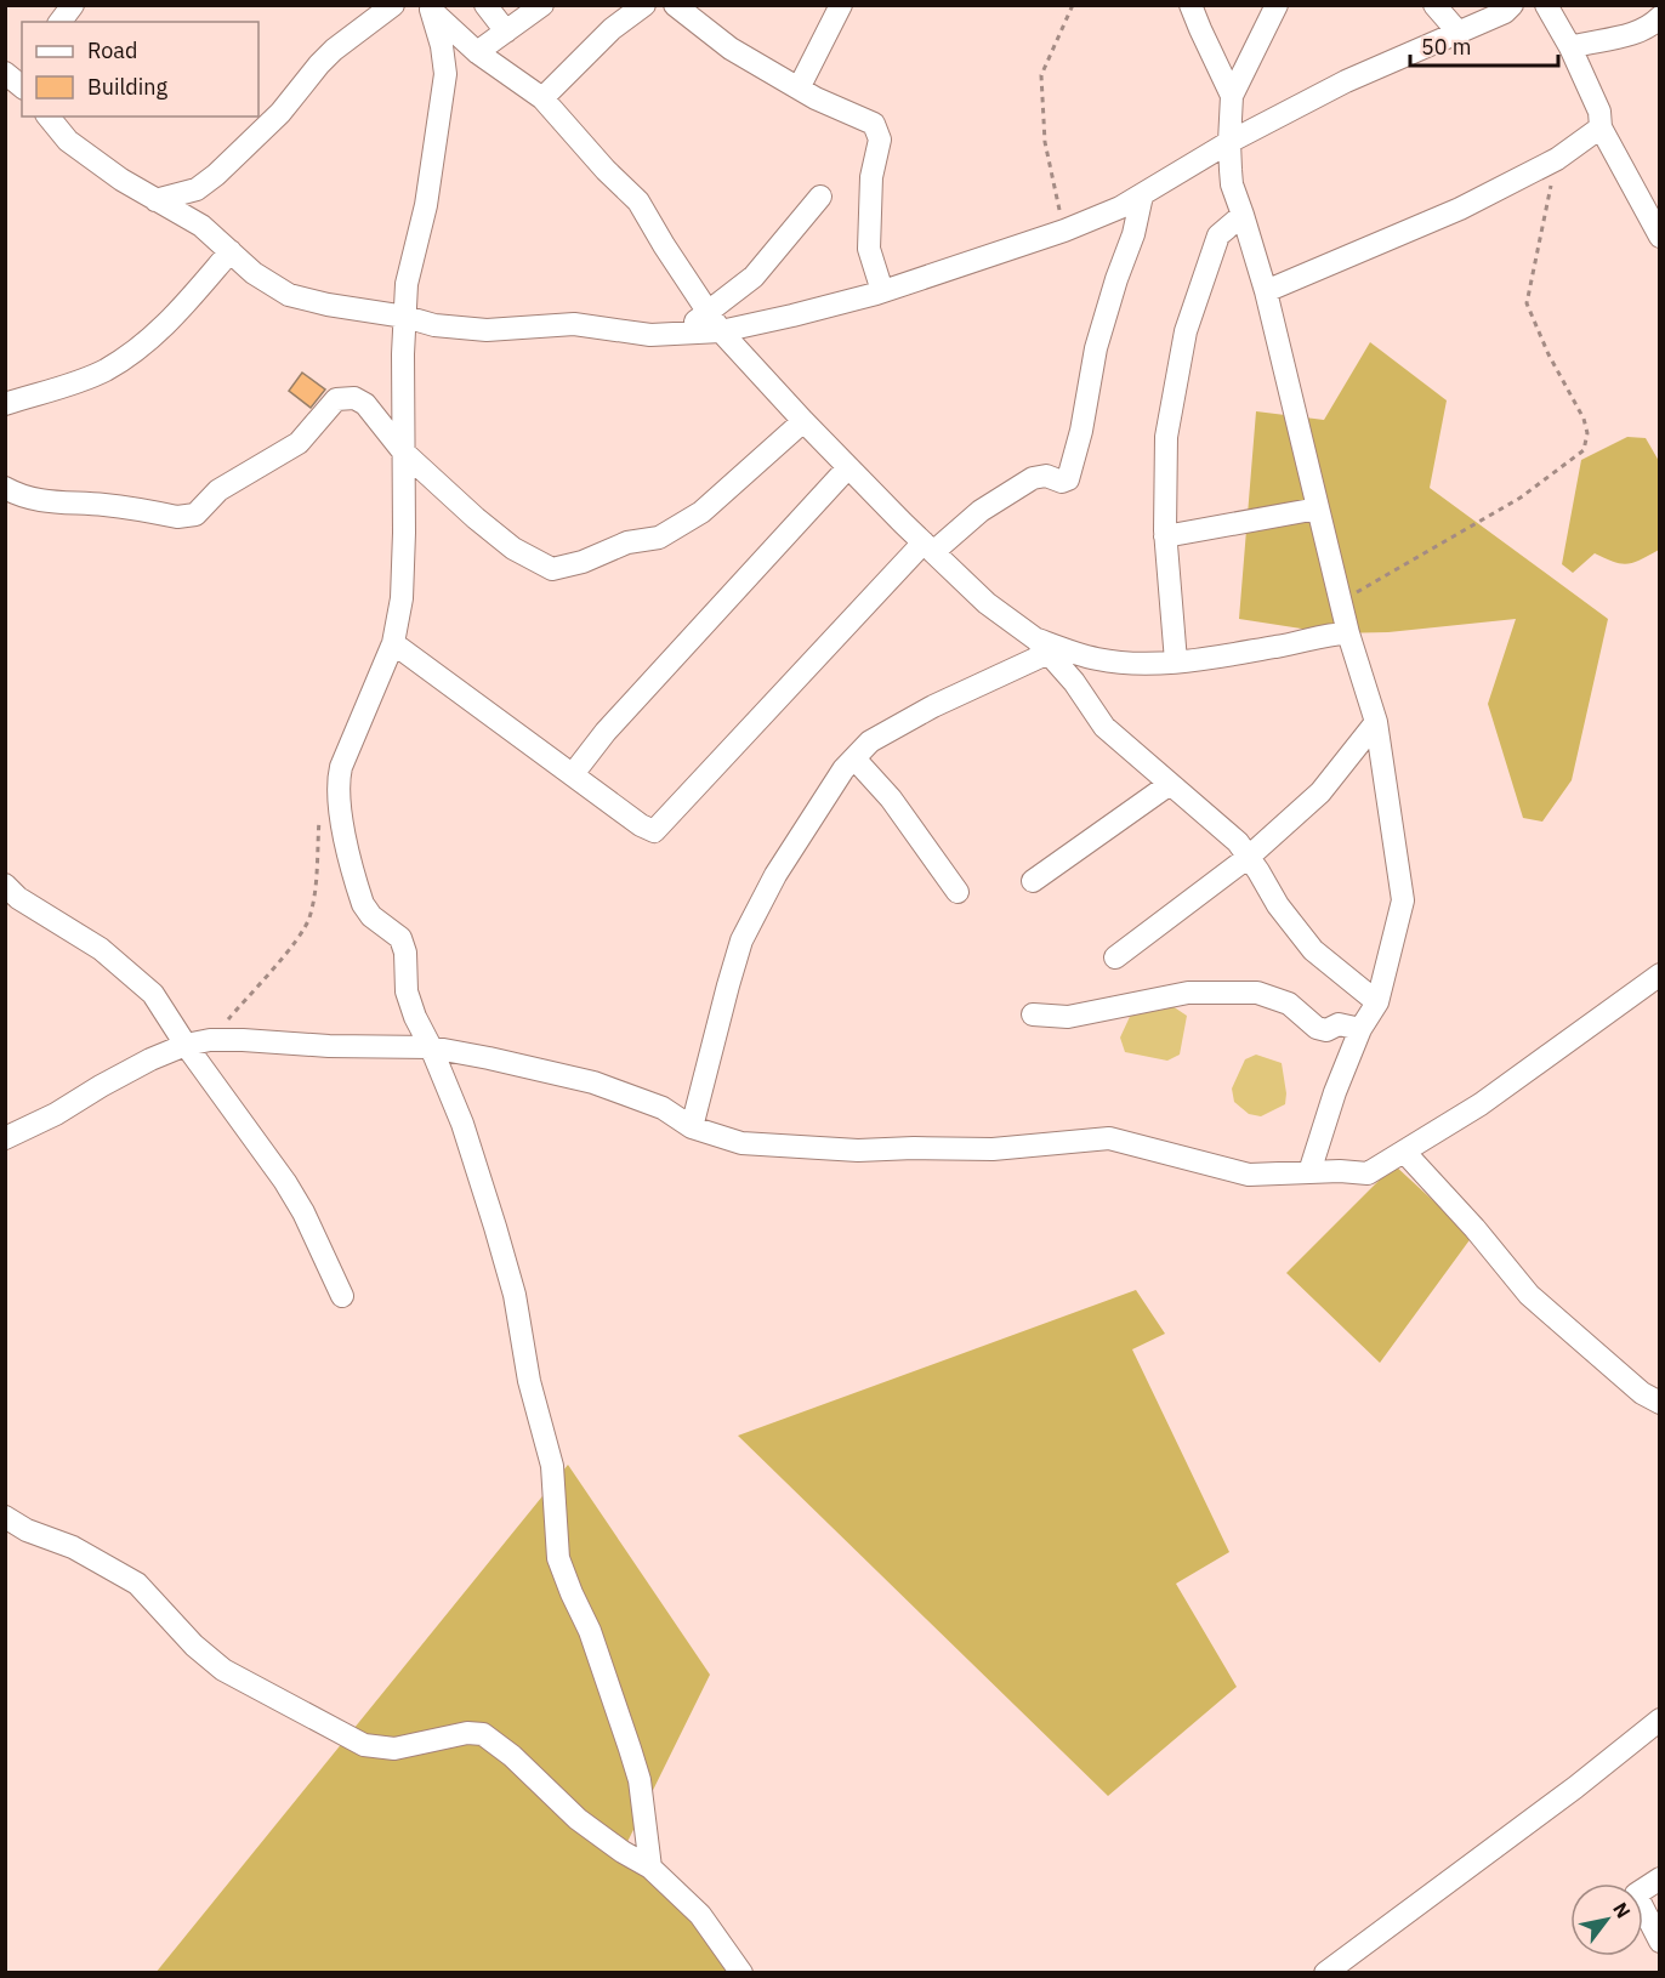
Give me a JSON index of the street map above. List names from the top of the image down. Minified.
{"legend":["Road","Building"],"scale_bar":"50 m","north":"top right"}
